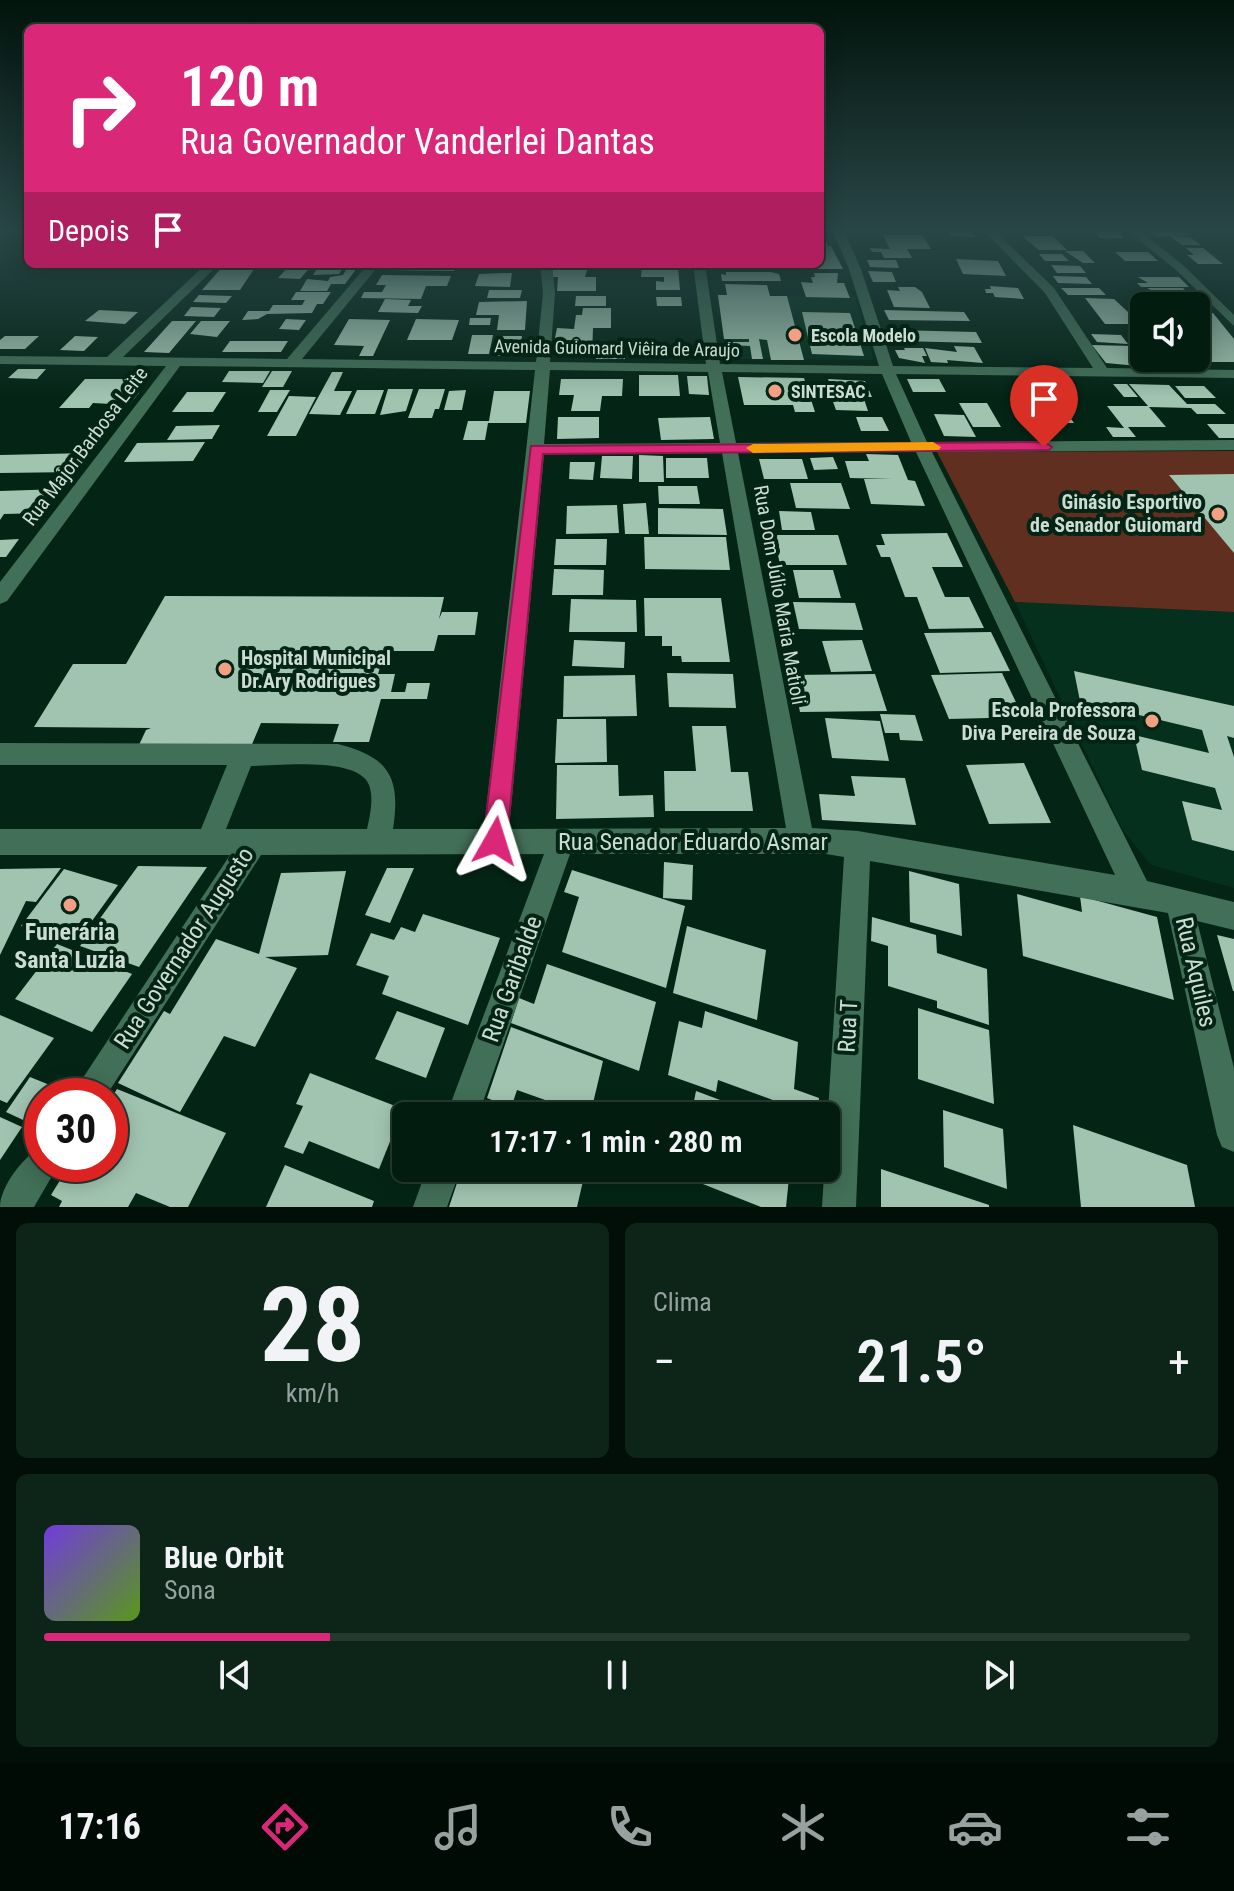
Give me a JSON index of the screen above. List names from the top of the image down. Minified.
{"streets":{"street":["Avenida Guiomard Viêira de Araujo","Rua Major Barbosa Leite","Rua Dom Júlio Maria Matioli","Rua Senador Eduardo Asmar","Rua Governador Augusto","Rua Aquiles","Rua Garibalde","Rua T"]},"crossings":[["Avenida Guiomard Viêira de Araujo","Rua Major Barbosa Leite"],["Avenida Guiomard Viêira de Araujo","Rua Dom Júlio Maria Matioli"],["Rua Dom Júlio Maria Matioli","Rua Senador Eduardo Asmar"],["Rua Senador Eduardo Asmar","Rua Governador Augusto"],["Rua Senador Eduardo Asmar","Rua Aquiles"],["Rua Senador Eduardo Asmar","Rua Garibalde"],["Rua Senador Eduardo Asmar","Rua T"]],"places":["Escola Modelo","SINTESAC","Ginásio Esportivo de Senador Guiomard","Hospital Municipal Dr.Ary Rodrigues","Escola Professora Diva Pereira de Souza","Funerária Santa Luzia"],"page":{"turn":["120 m","Rua Governador Vanderlei Dantas"],"then":"Depois","limit":"30","trip":"17:17 · 1 min · 280 m","tile":[["28","km/h"],"Clima"],"heat":["−","21.5°","+"],"song":["Blue Orbit","Sona"],"tabs":"17:16"}}
